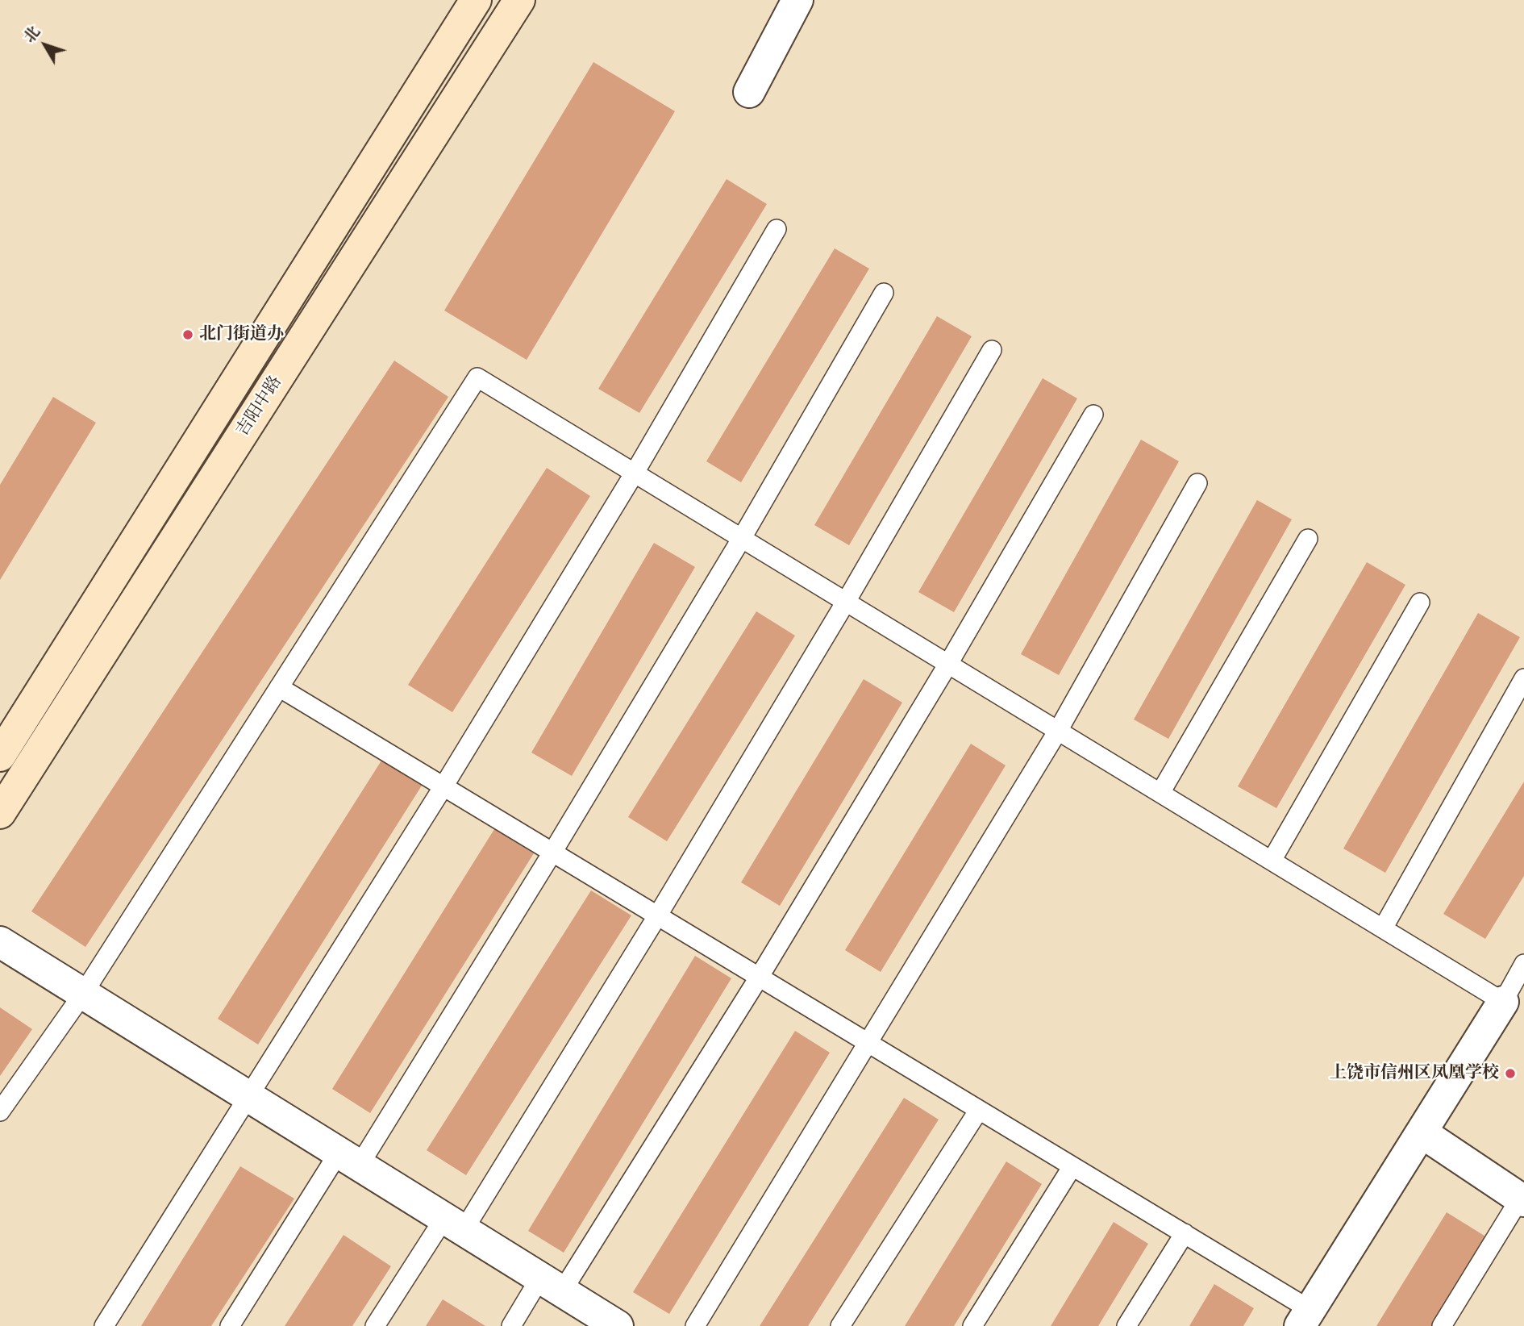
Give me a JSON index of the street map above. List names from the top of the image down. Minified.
{"streets":{"main road":["吉阳中路"]},"places":["北门街道办","上饶市信州区凤凰学校"],"north":"top left"}
